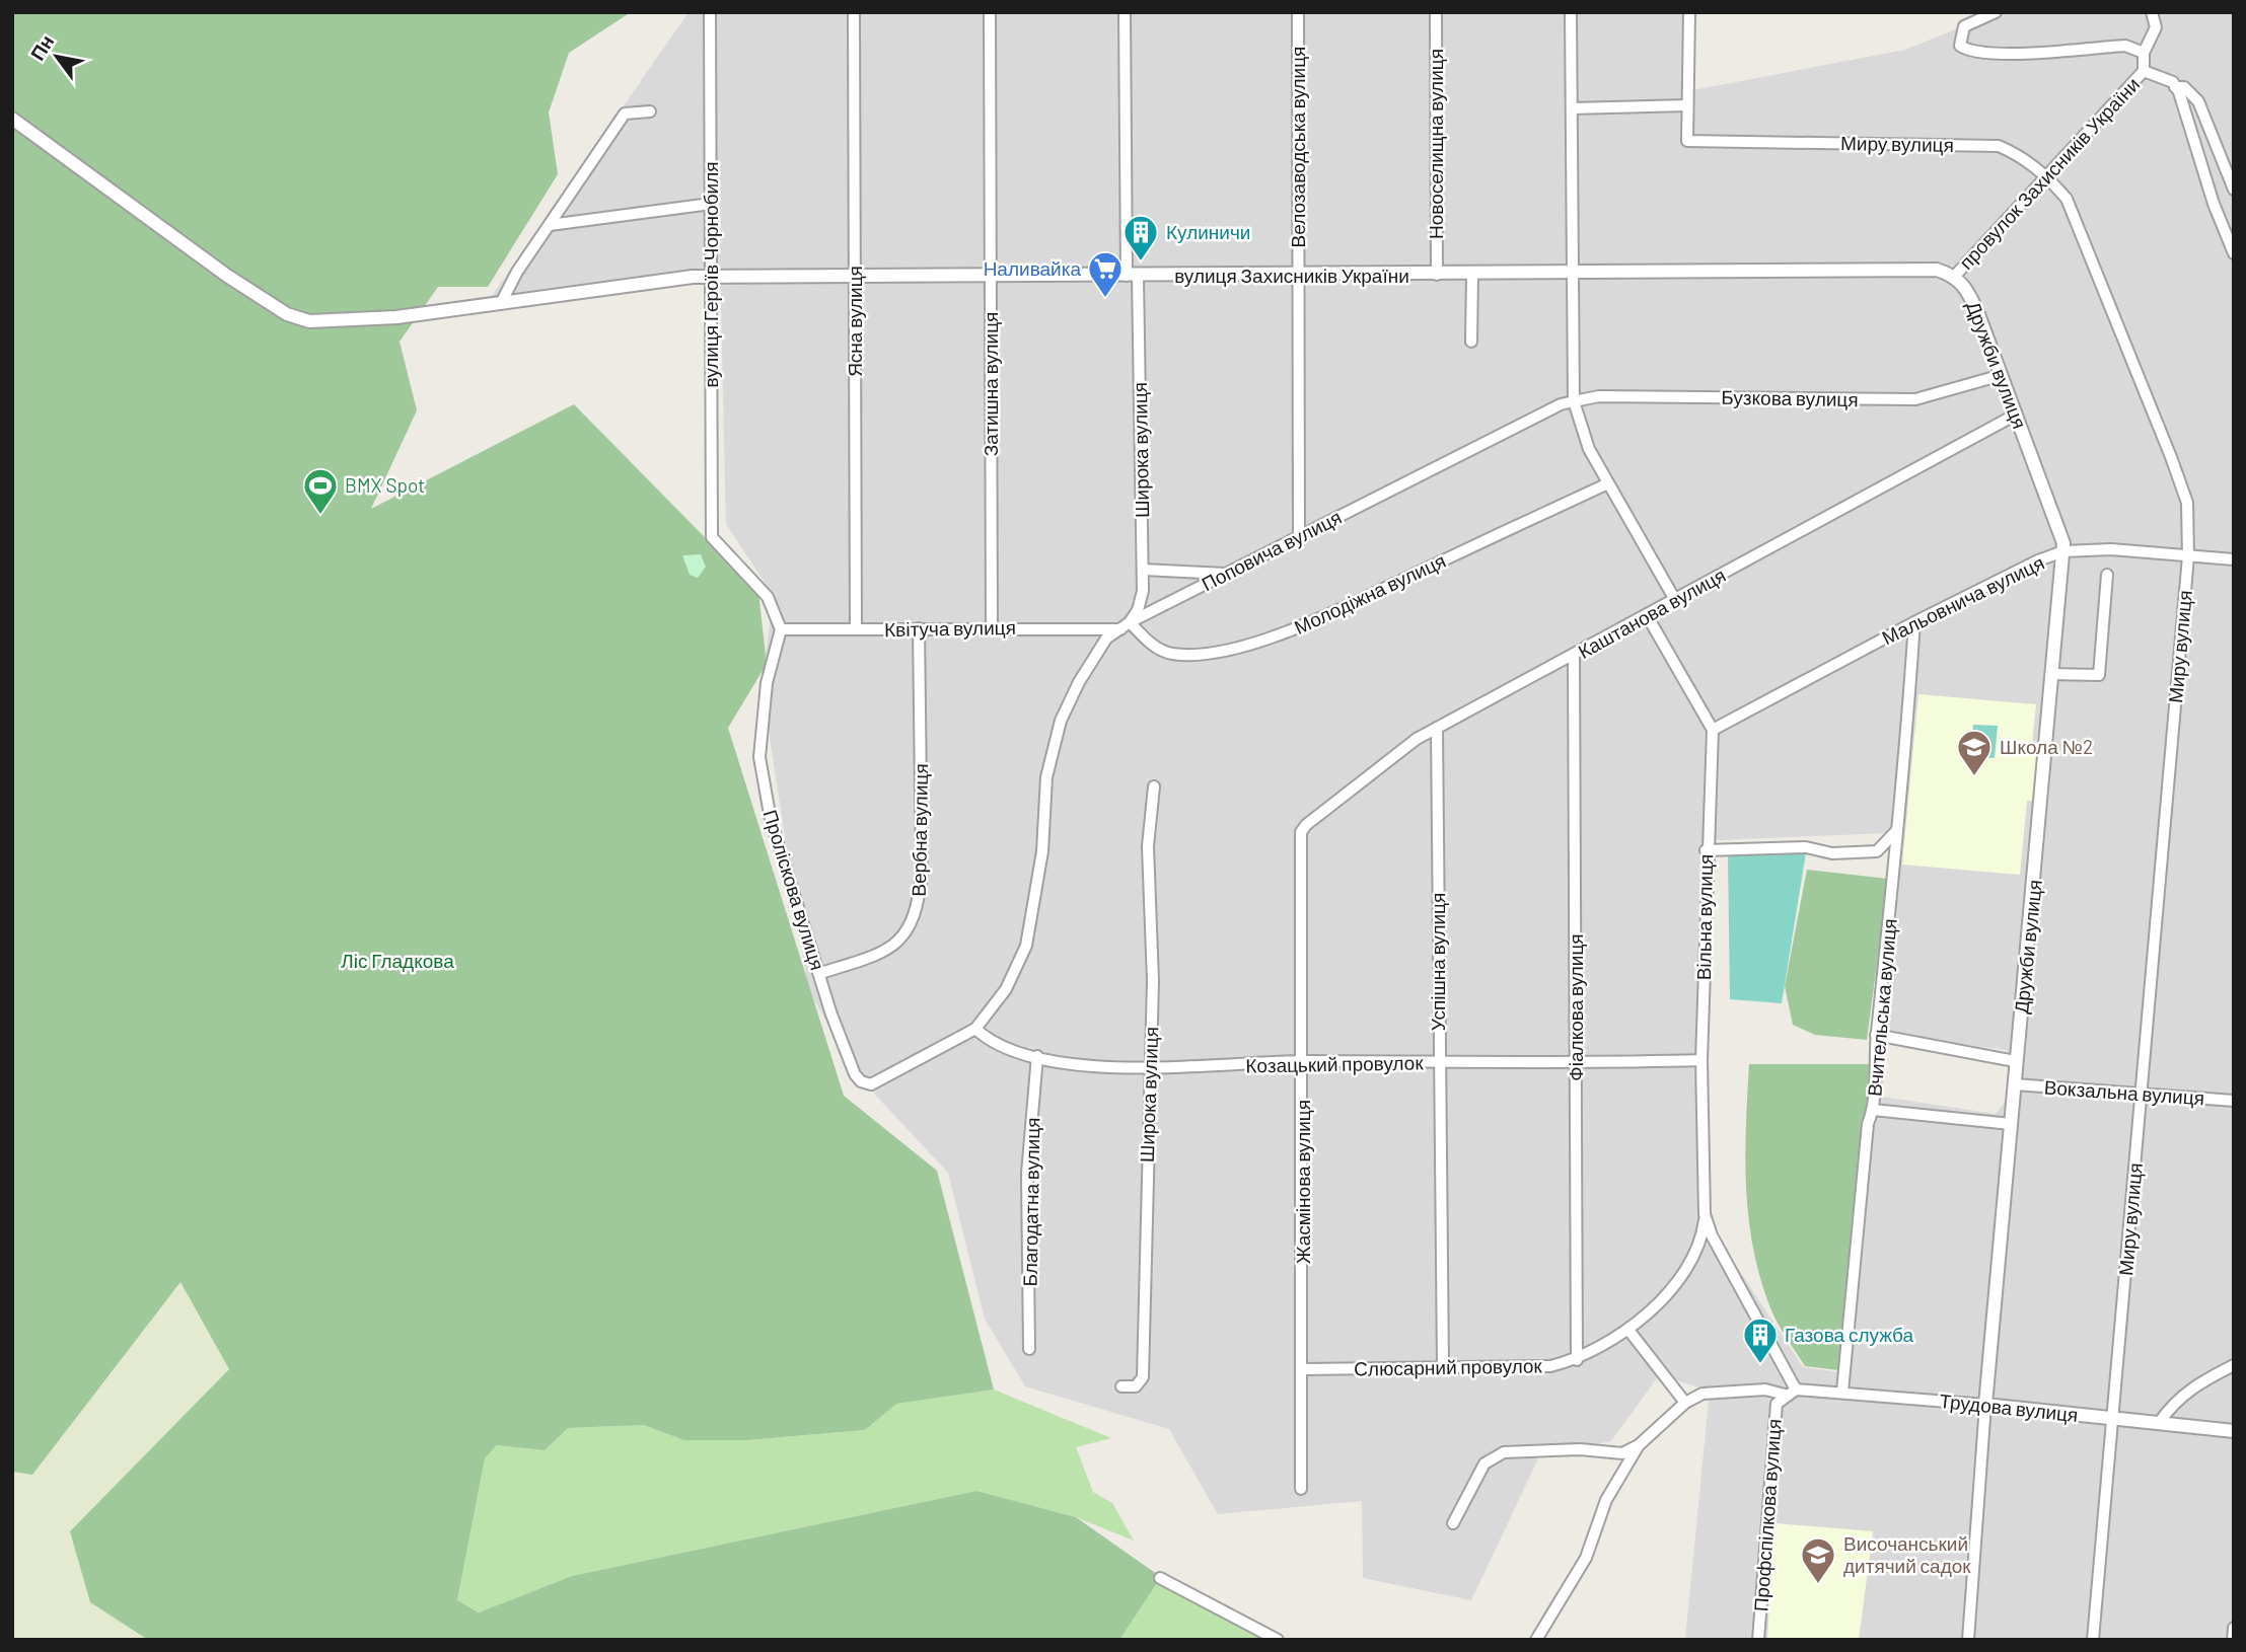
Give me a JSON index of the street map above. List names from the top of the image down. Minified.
{"streets":{"street":["Новоселищна вулиця","Миру вулиця","Велозаводська вулиця","провулок Захисників України","вулиця Героїв Чорнобиля","вулиця Захисників України","Ясна вулиця","Дружби вулиця","Затишна вулиця","Бузкова вулиця","Широка вулиця","Поповича вулиця","Молодіжна вулиця","Мальовнича вулиця","Каштанова вулиця","Квітуча вулиця","Вербна вулиця","Проліскова вулиця","Вільна вулиця","Успішна вулиця","Фіалкова вулиця","Вчительська вулиця","Козацький провулок","Вокзальна вулиця","Жасмінова вулиця","Благодатна вулиця","Слюсарний провулок","Трудова вулиця","Профспілкова вулиця"]},"crossings":[["Новоселищна вулиця","вулиця Захисників України"],["Миру вулиця","провулок Захисників України"],["Миру вулиця","Мальовнича вулиця"],["Миру вулиця","Вокзальна вулиця"],["Миру вулиця","Трудова вулиця"],["Велозаводська вулиця","вулиця Захисників України"],["Велозаводська вулиця","Поповича вулиця"],["провулок Захисників України","вулиця Захисників України"],["провулок Захисників України","Дружби вулиця"],["вулиця Героїв Чорнобиля","вулиця Захисників України"],["вулиця Героїв Чорнобиля","Квітуча вулиця"],["вулиця Героїв Чорнобиля","Проліскова вулиця"],["вулиця Захисників України","Ясна вулиця"],["вулиця Захисників України","Дружби вулиця"],["вулиця Захисників України","Затишна вулиця"],["вулиця Захисників України","Широка вулиця"],["Ясна вулиця","Квітуча вулиця"],["Дружби вулиця","Бузкова вулиця"],["Дружби вулиця","Мальовнича вулиця"],["Дружби вулиця","Каштанова вулиця"],["Дружби вулиця","Вокзальна вулиця"],["Дружби вулиця","Трудова вулиця"],["Затишна вулиця","Квітуча вулиця"],["Бузкова вулиця","Поповича вулиця"],["Широка вулиця","Поповича вулиця"],["Широка вулиця","Молодіжна вулиця"],["Широка вулиця","Квітуча вулиця"],["Широка вулиця","Козацький провулок"],["Поповича вулиця","Молодіжна вулиця"],["Поповича вулиця","Квітуча вулиця"],["Поповича вулиця","Проліскова вулиця"],["Поповича вулиця","Козацький провулок"],["Молодіжна вулиця","Квітуча вулиця"],["Мальовнича вулиця","Вільна вулиця"],["Мальовнича вулиця","Вчительська вулиця"],["Каштанова вулиця","Успішна вулиця"],["Каштанова вулиця","Фіалкова вулиця"],["Каштанова вулиця","Жасмінова вулиця"],["Квітуча вулиця","Вербна вулиця"],["Квітуча вулиця","Проліскова вулиця"],["Вербна вулиця","Проліскова вулиця"],["Вільна вулиця","Козацький провулок"],["Вільна вулиця","Слюсарний провулок"],["Вільна вулиця","Трудова вулиця"],["Вільна вулиця","Профспілкова вулиця"],["Успішна вулиця","Козацький провулок"],["Успішна вулиця","Слюсарний провулок"],["Фіалкова вулиця","Козацький провулок"],["Фіалкова вулиця","Слюсарний провулок"],["Вчительська вулиця","Трудова вулиця"],["Козацький провулок","Жасмінова вулиця"],["Козацький провулок","Благодатна вулиця"],["Жасмінова вулиця","Слюсарний провулок"],["Трудова вулиця","Профспілкова вулиця"]],"parks":["Ліс Гладкова"],"places":{"building":["Кулиничи","Газова служба"],"supermarket":["Наливайка"],"sports":["BMX Spot"],"school or university":["Школа №2","Височанський дитячий садок"]},"north":"top left"}
